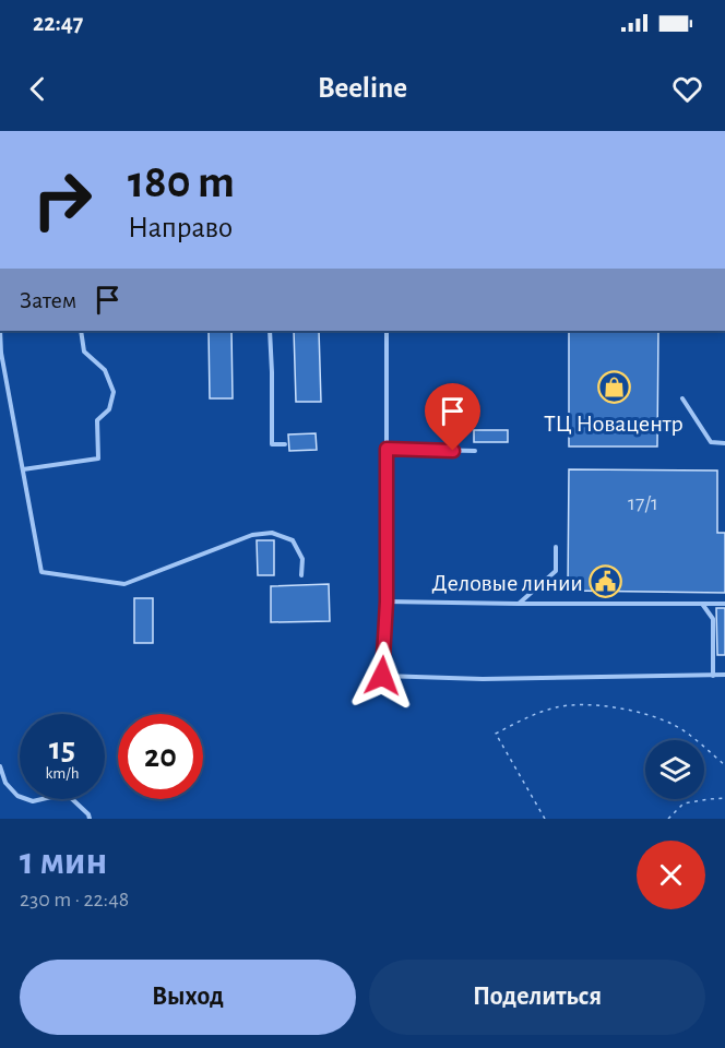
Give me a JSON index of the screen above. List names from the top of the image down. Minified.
{"places":{"shop":["ТЦ Новацентр"],"public building":["Деловые линии"]},"house_numbers":["17/1"],"page":{"status":"22:47","header":"Beeline","turn":["180 m","Направо"],"then":"Затем","speed":"15 km/h","limit":"20","heading":["1 мин","230 m · 22:48"],"buttons":["Выход","Поделиться"]}}
